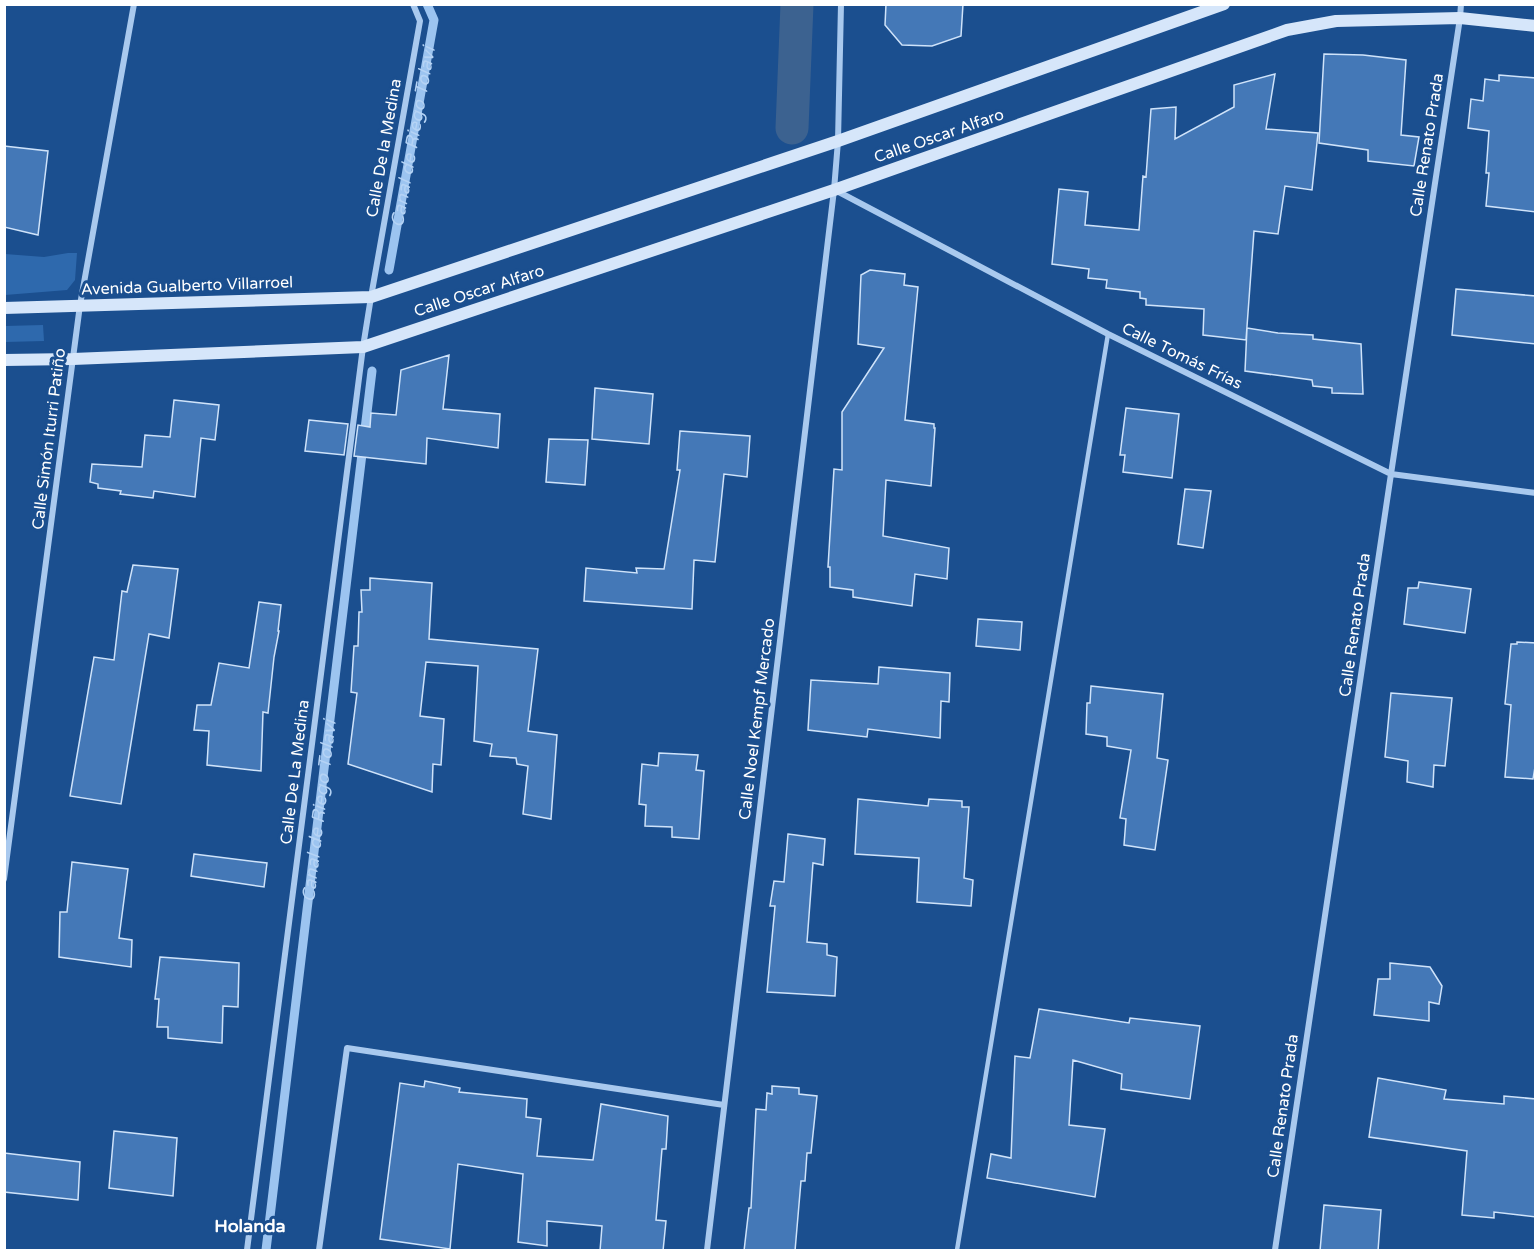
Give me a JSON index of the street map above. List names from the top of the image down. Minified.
{"streets":{"main road":["Calle Oscar Alfaro","Avenida Gualberto Villarroel"],"street":["Calle Renato Prada","Calle De la Medina","Calle Tomás Frías","Calle Simón Iturri Patiño","Calle Noel Kempf Mercado","Calle De La Medina"]},"crossings":[["Calle Oscar Alfaro","Calle Renato Prada"],["Calle Oscar Alfaro","Calle De la Medina"],["Calle Oscar Alfaro","Avenida Gualberto Villarroel"],["Calle Oscar Alfaro","Calle Tomás Frías"],["Calle Oscar Alfaro","Calle Noel Kempf Mercado"],["Calle Oscar Alfaro","Calle De La Medina"],["Calle Renato Prada","Calle Tomás Frías"],["Calle De la Medina","Avenida Gualberto Villarroel"],["Calle De la Medina","Calle De La Medina"],["Avenida Gualberto Villarroel","Calle Simón Iturri Patiño"],["Avenida Gualberto Villarroel","Calle De La Medina"],["Calle Tomás Frías","Calle Noel Kempf Mercado"]],"districts":["Holanda"],"water":["Canal de Riego Tolavi"]}
